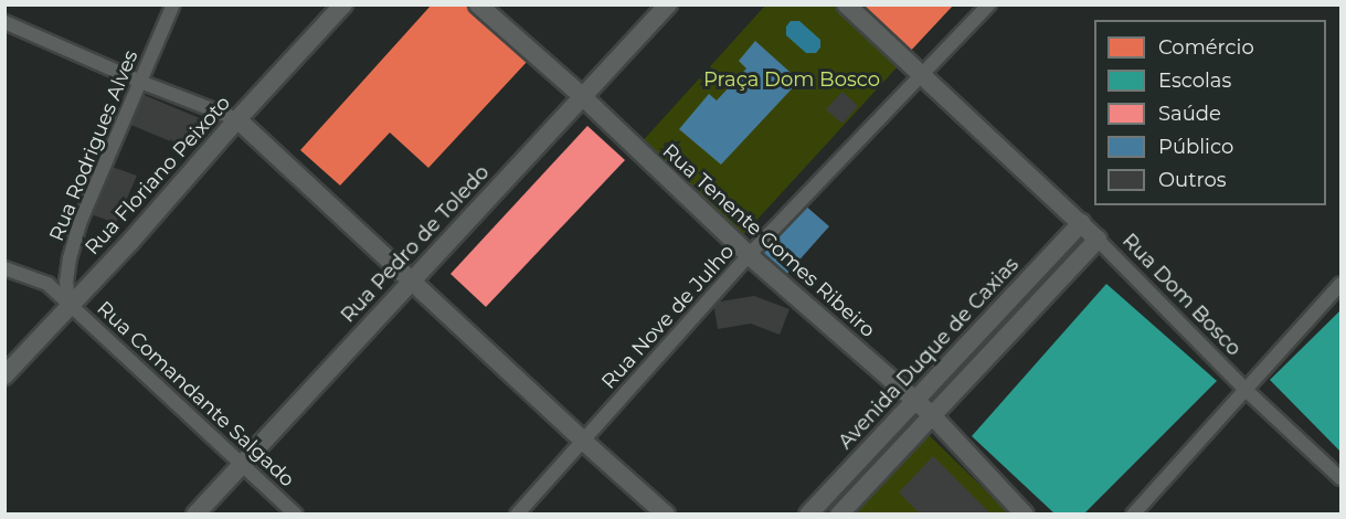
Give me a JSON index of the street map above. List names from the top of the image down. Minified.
{"streets":{"main road":["Rua Floriano Peixoto","Rua Tenente Gomes Ribeiro","Rua Pedro de Toledo","Rua Dom Bosco","Avenida Duque de Caxias"],"street":["Rua Rodrigues Alves","Rua Nove de Julho","Rua Comandante Salgado"]},"crossings":[["Rua Rodrigues Alves","Rua Floriano Peixoto"],["Rua Rodrigues Alves","Rua Comandante Salgado"],["Rua Floriano Peixoto","Rua Comandante Salgado"],["Rua Tenente Gomes Ribeiro","Rua Pedro de Toledo"],["Rua Tenente Gomes Ribeiro","Rua Nove de Julho"],["Rua Tenente Gomes Ribeiro","Avenida Duque de Caxias"],["Rua Pedro de Toledo","Rua Comandante Salgado"],["Rua Dom Bosco","Rua Nove de Julho"],["Rua Dom Bosco","Avenida Duque de Caxias"]],"parks":["Praça Dom Bosco"],"legend":["Comércio","Escolas","Saúde","Público","Outros"]}
